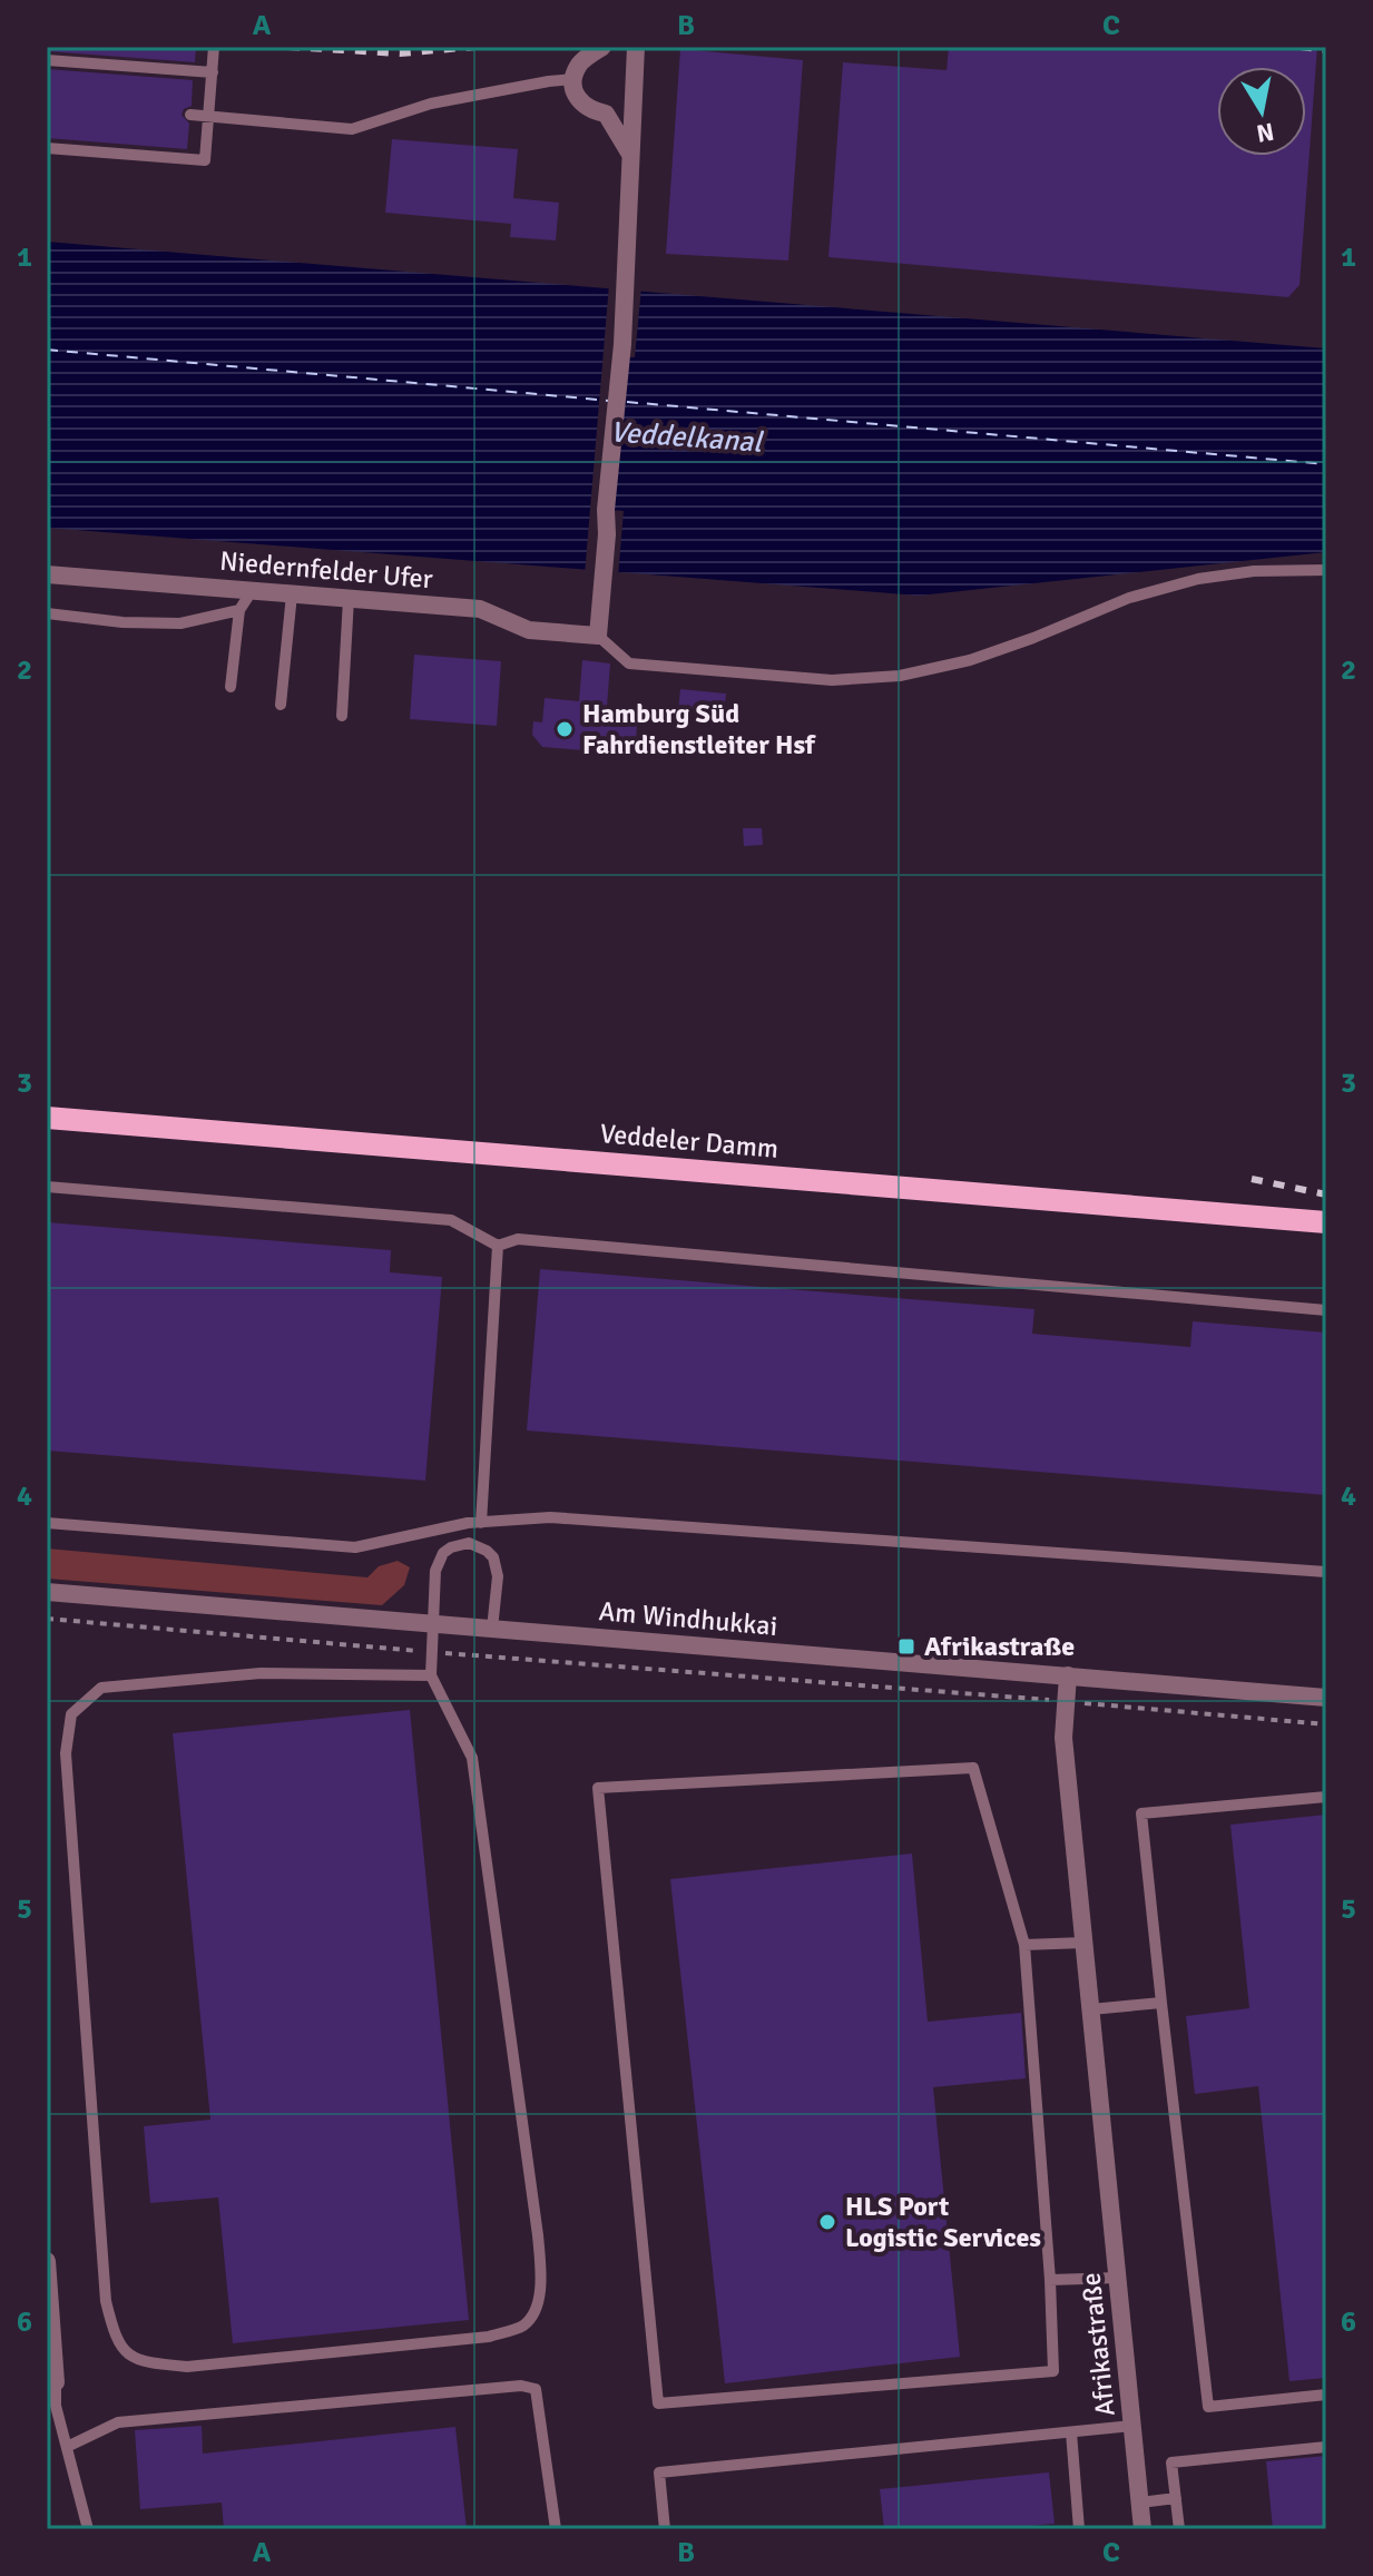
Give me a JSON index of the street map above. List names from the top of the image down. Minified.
{"streets":{"main road":["Veddeler Damm"],"street":["Niedernfelder Ufer","Am Windhukkai","Afrikastraße"]},"crossings":[["Am Windhukkai","Afrikastraße"]],"water":["Veddelkanal"],"places":{"other":["Hamburg Süd Fahrdienstleiter Hsf","HLS Port Logistic Services"],"transit":["Afrikastraße"]},"north":"bottom","grid":{"columns":["A","B","C"],"rows":["1","2","3","4","5","6"]}}
